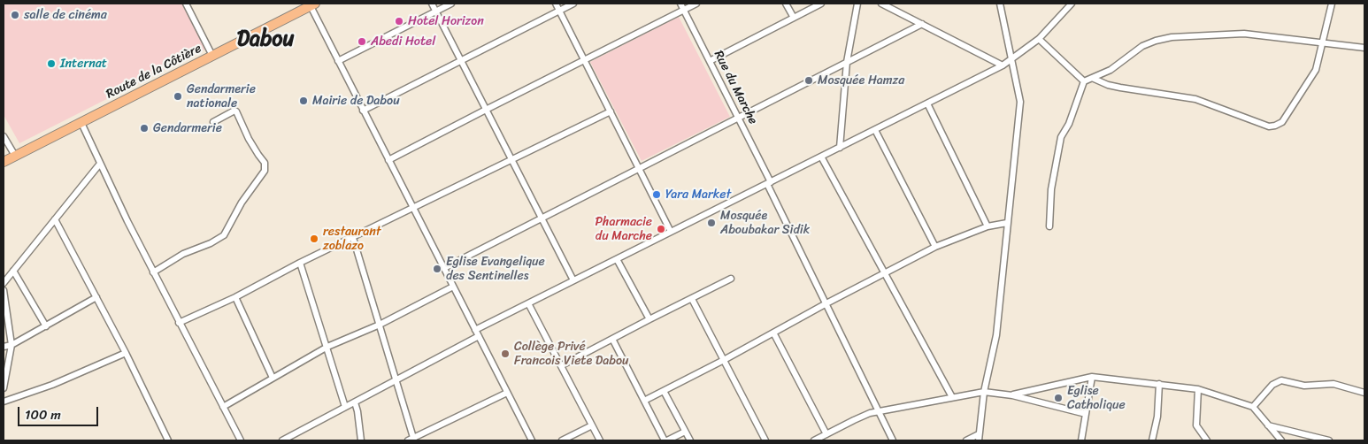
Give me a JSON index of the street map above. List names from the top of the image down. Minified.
{"streets":{"main road":["Route de la Côtière"],"street":["Rue du Marche"]},"districts":["Dabou"],"places":["salle de cinéma","Hotel Horizon","Abedi Hotel","Internat","Mosquée Hamza","Gendarmerie nationale","Mairie de Dabou","Gendarmerie","Yara Market","Mosquée Aboubakar Sidik","Pharmacie du Marche","restaurant zoblazo","Eglise Evangelique des Sentinelles","Collège Privé Francois Viete Dabou","Eglise Catholique"],"scale_bar":"100 m"}
